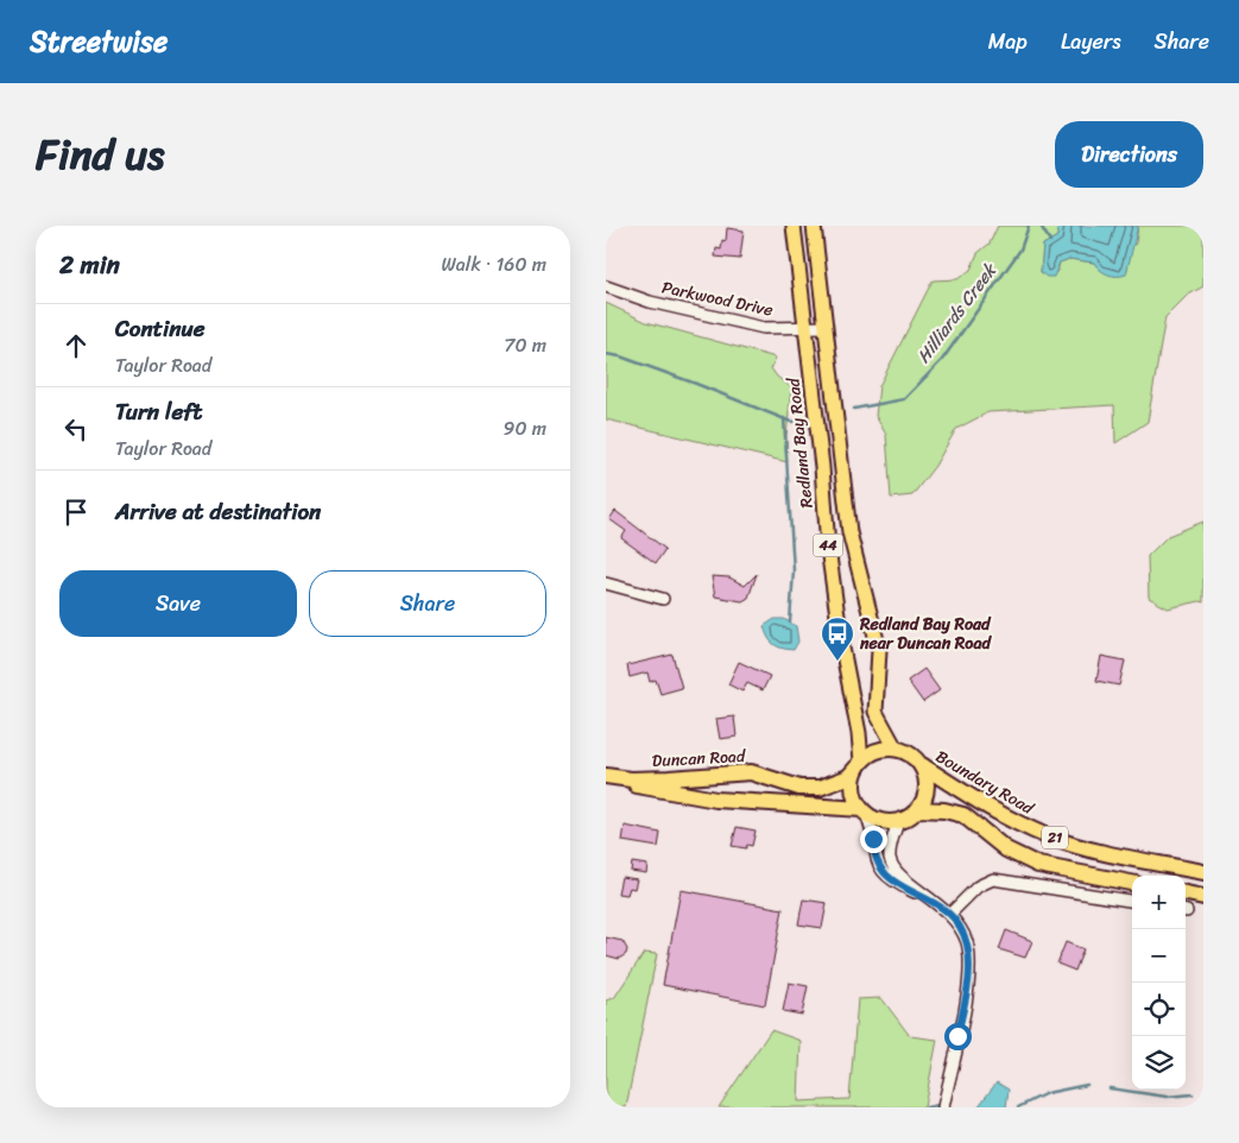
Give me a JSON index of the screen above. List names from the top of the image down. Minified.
{"streets":{"highway":["Duncan Road","Boundary Road","21"],"main road":["Redland Bay Road","44"],"street":["Parkwood Drive"]},"crossings":[["Parkwood Drive","Redland Bay Road"],["Parkwood Drive","44"],["Redland Bay Road","44"],["Redland Bay Road","Duncan Road"],["Redland Bay Road","Boundary Road"],["Redland Bay Road","21"],["44","Duncan Road"],["44","Boundary Road"],["44","21"],["Duncan Road","Boundary Road"],["Duncan Road","21"],["Boundary Road","21"]],"water":["Hilliards Creek"],"places":{"bus stop":["Redland Bay Road near Duncan Road"]},"page":{"header":"Streetwise","nav":["Map","Layers","Share"],"title":"Find us","buttons":["Directions",["Save","Share"]],"heading":["2 min","Walk · 160 m"],"list":[["Continue","Taylor Road","70 m"],["Turn left","Taylor Road","90 m"],"Arrive at destination"],"map_buttons":["+","−"]}}
